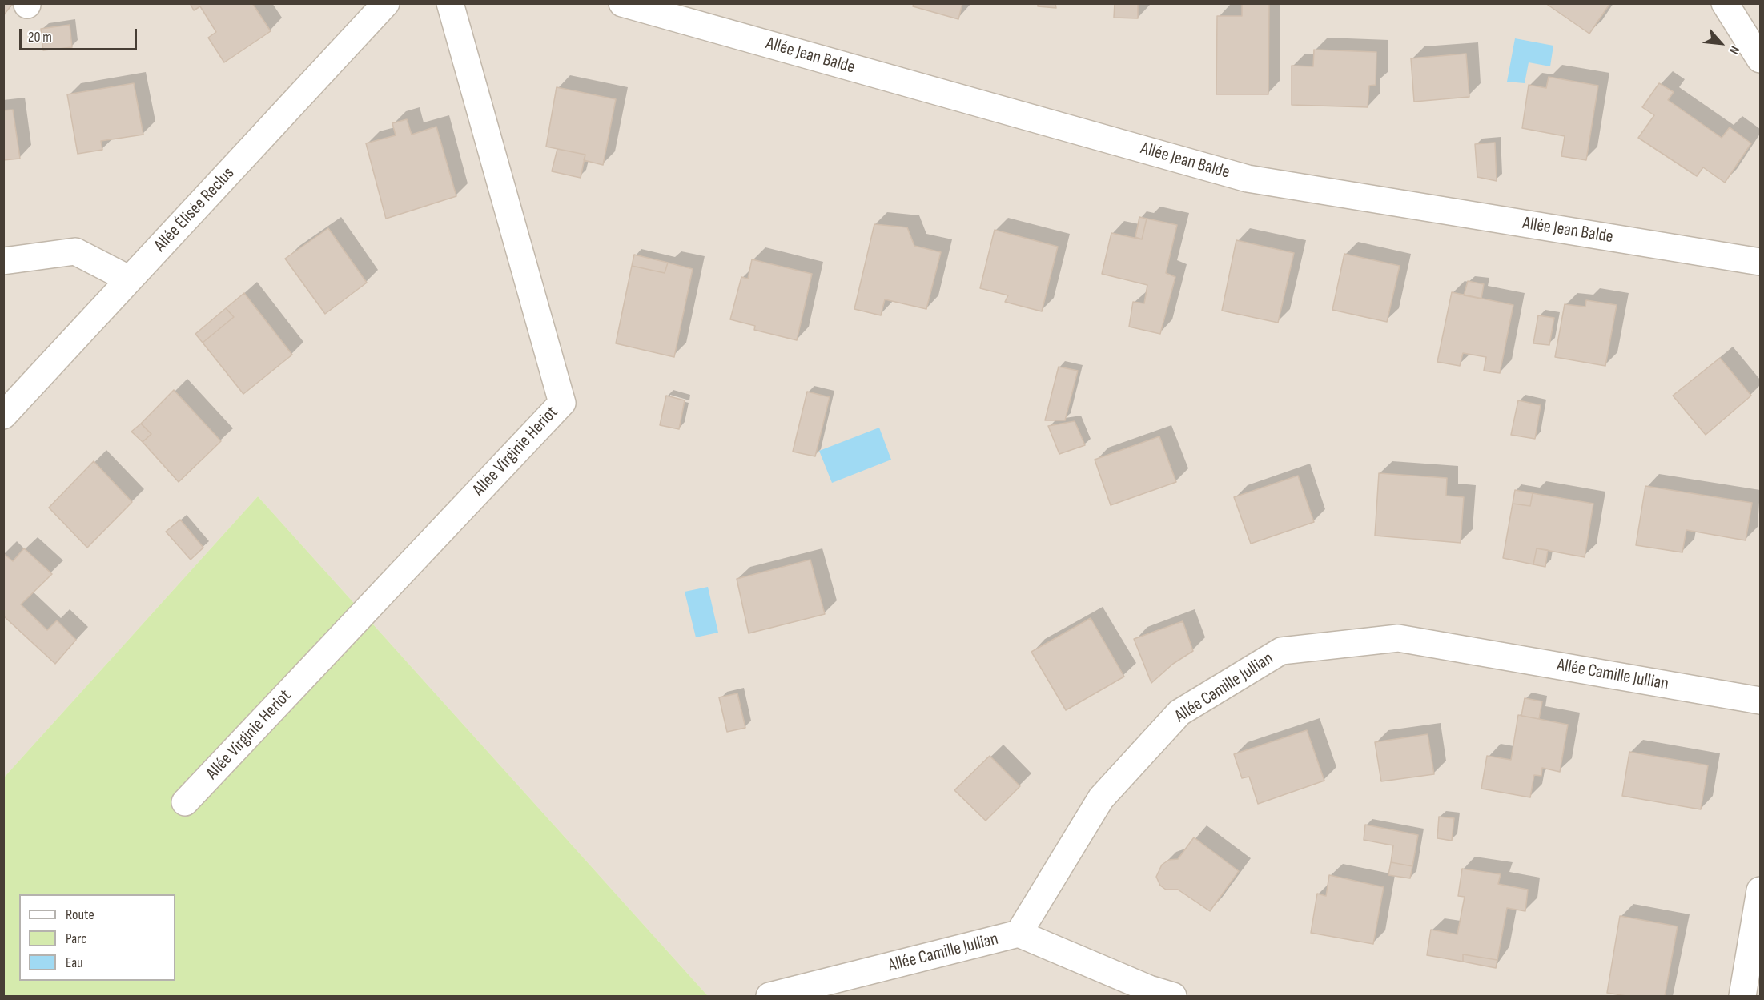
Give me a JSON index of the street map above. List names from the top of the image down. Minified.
{"streets":{"street":["Allée Jean Balde","Allée Élisée Reclus","Allée Virginie Heriot","Allée Camille Jullian"]},"legend":["Route","Parc","Eau"],"scale_bar":"20 m","north":"bottom right"}
